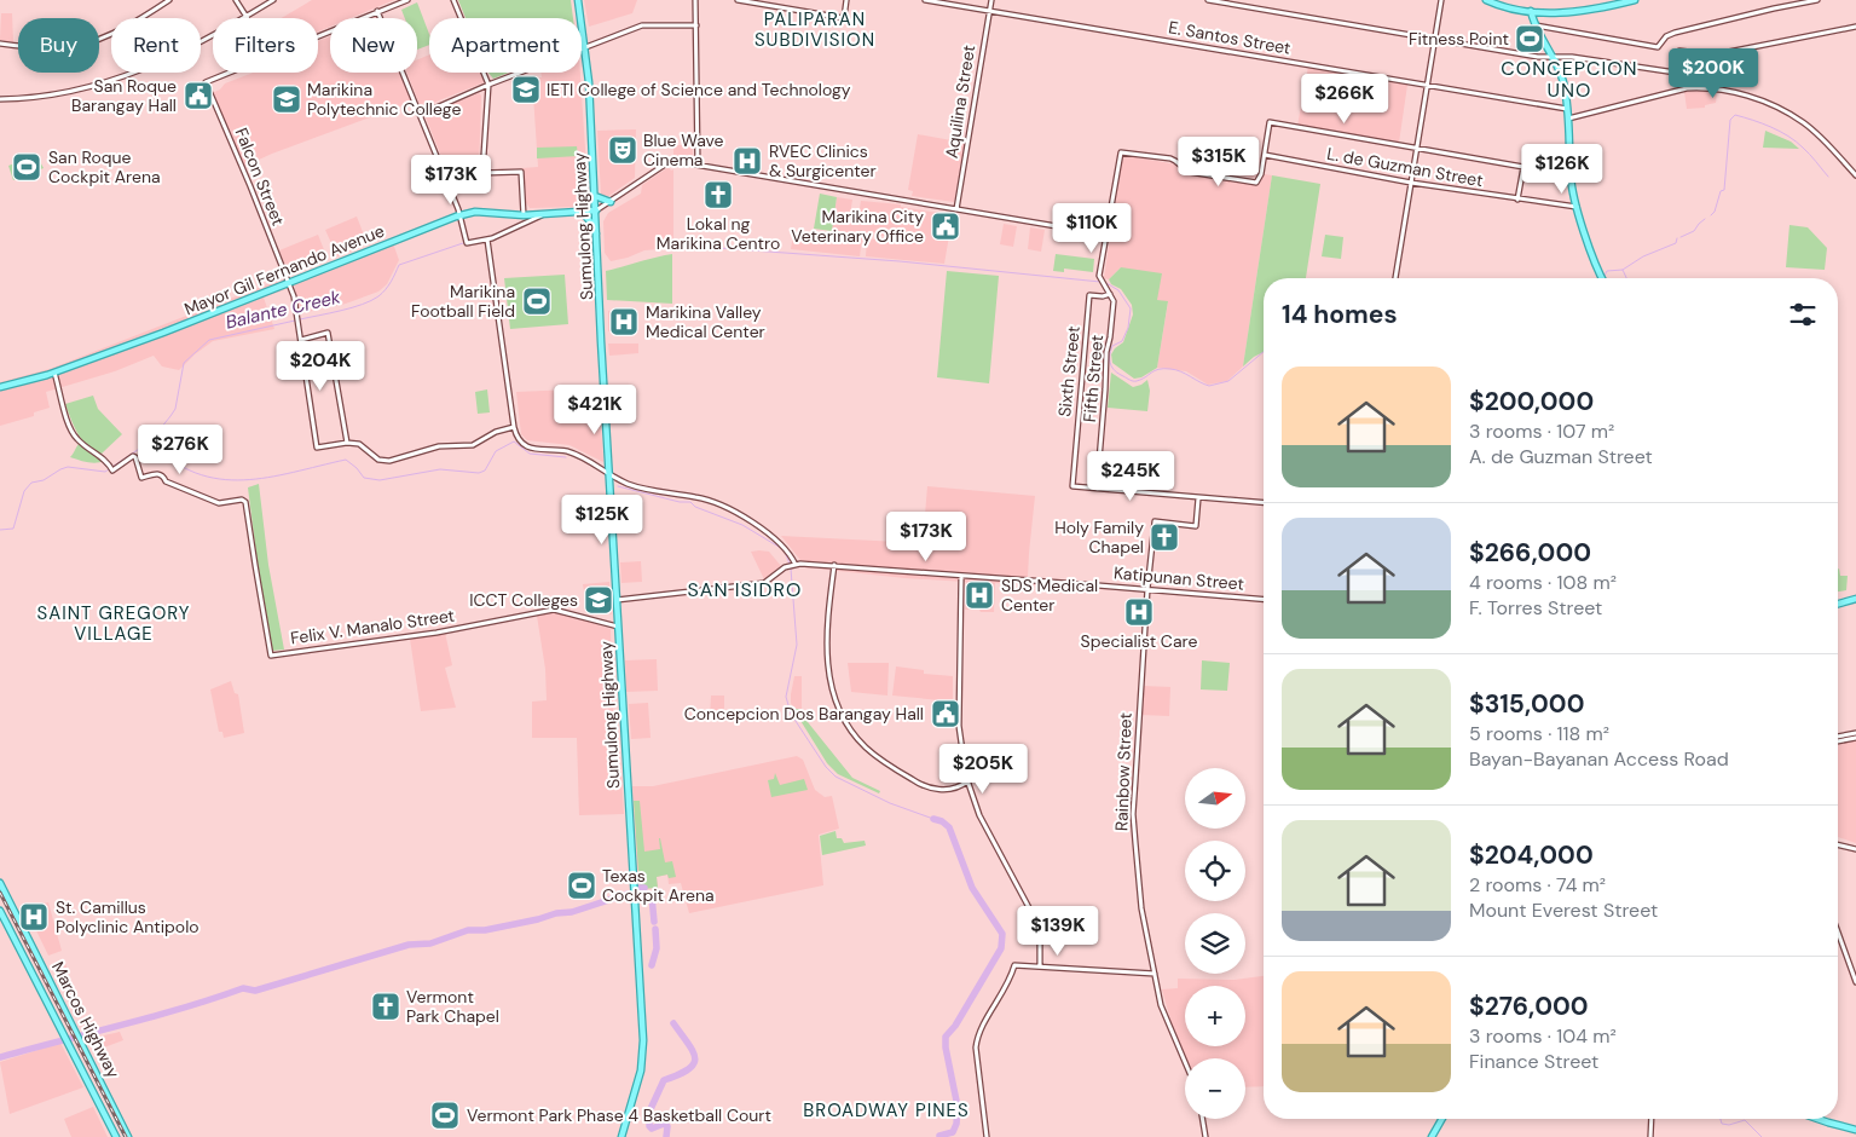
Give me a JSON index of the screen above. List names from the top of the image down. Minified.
{"streets":{"main road":["Sumulong Highway","Mayor Gil Fernando Avenue","Marcos Highway"],"street":["E. Santos Street","Aquilina Street","L. de Guzman Street","Falcon Street","Sixth Street","Fifth Street","Katipunan Street","Felix V. Manalo Street","Rainbow Street"]},"crossings":[["E. Santos Street","Aquilina Street"],["Aquilina Street","Mayor Gil Fernando Avenue"],["Falcon Street","Mayor Gil Fernando Avenue"],["Sumulong Highway","Mayor Gil Fernando Avenue"],["Sumulong Highway","Felix V. Manalo Street"],["Mayor Gil Fernando Avenue","Fifth Street"],["Mayor Gil Fernando Avenue","Felix V. Manalo Street"],["Sixth Street","Fifth Street"],["Katipunan Street","Rainbow Street"]],"districts":["PALIPARAN SUBDIVISION","CONCEPCION UNO","SAN ISIDRO","SAINT GREGORY VILLAGE","BROADWAY PINES"],"water":["Balante Creek"],"places":{"sports":["Fitness Point","San Roque Cockpit Arena","Marikina Football Field","Texas Cockpit Arena","Vermont Park Phase 4 Basketball Court"],"school or university":["IETI College of Science and Technology","Marikina Polytechnic College","ICCT Colleges"],"public building":["San Roque Barangay Hall","Marikina City Veterinary Office","Concepcion Dos Barangay Hall"],"theatre":["Blue Wave Cinema"],"hospital":["RVEC Clinics & Surgicenter","Marikina Valley Medical Center","SDS Medical Center","Specialist Care","St. Camillus Polyclinic Antipolo"],"church":["Lokal ng Marikina Centro","Holy Family Chapel","Vermont Park Chapel"]},"north":"right","page":{"chip":["Buy","Rent","Filters","New","Apartment"],"price":["$200K","$266K","$315K","$126K","$173K","$110K","$204K","$421K","$276K","$245K","$125K","$173K","$205K","$139K"],"heading":"14 homes","list":[{"name":"$200,000","note":"3 rooms · 107 m² · A. de Guzman Street"},{"name":"$266,000","note":"4 rooms · 108 m² · F. Torres Street"},{"name":"$315,000","note":"5 rooms · 118 m² · Bayan-Bayanan Access Road"},{"name":"$204,000","note":"2 rooms · 74 m² · Mount Everest Street"},{"name":"$276,000","note":"3 rooms · 104 m² · Finance Street"}],"map_buttons":["+","−"]}}
